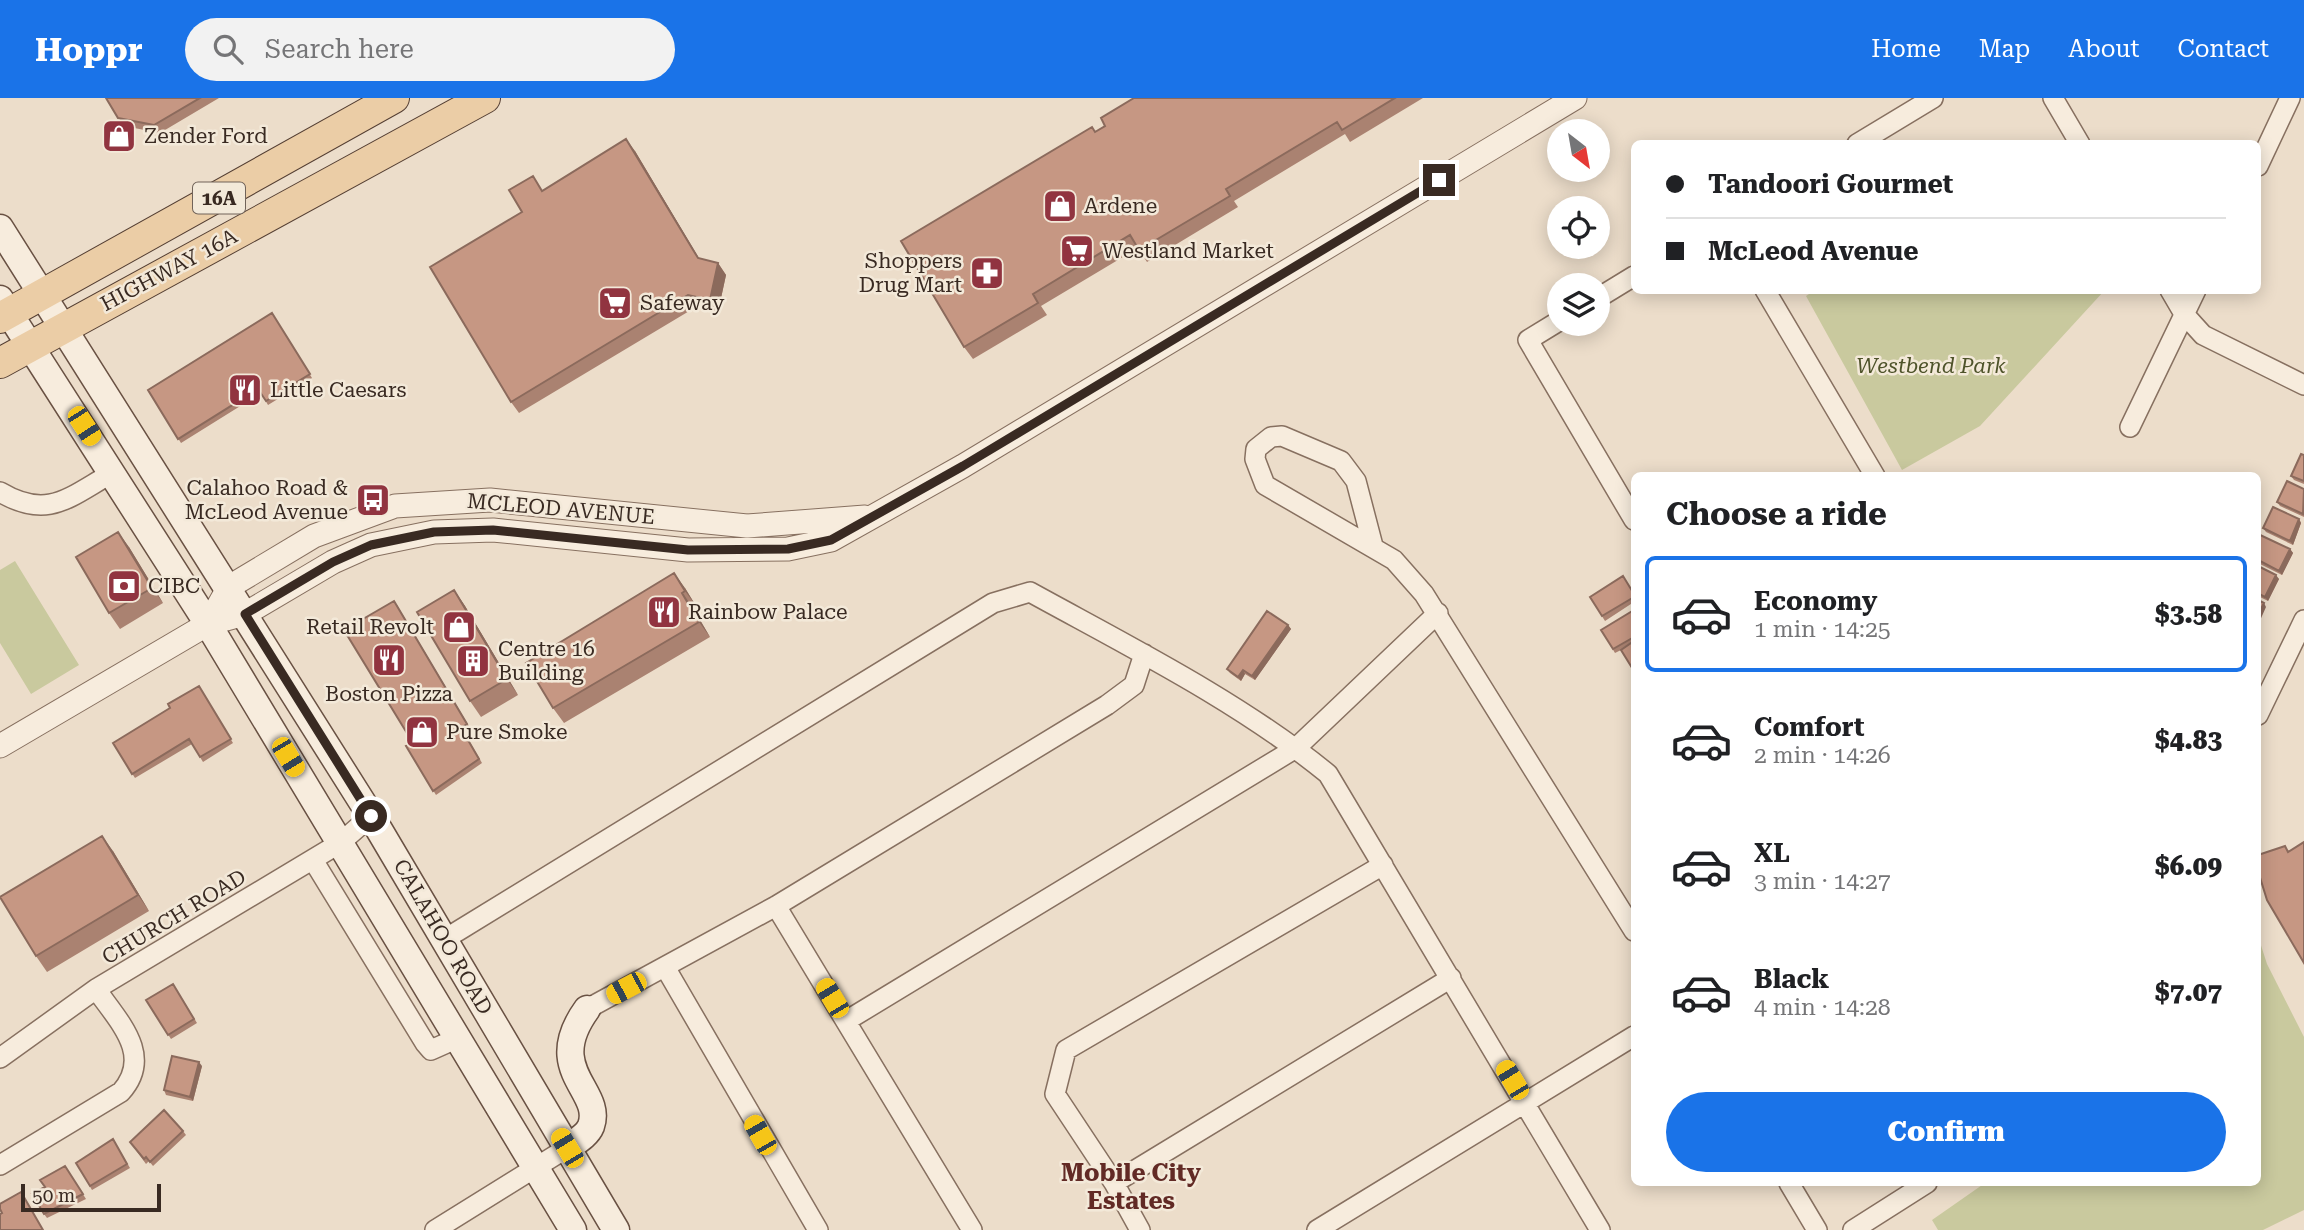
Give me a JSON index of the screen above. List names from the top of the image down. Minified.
{"streets":{"main road":["16A","HIGHWAY 16A","CALAHOO ROAD"],"street":["MCLEOD AVENUE","CHURCH ROAD"]},"crossings":[["HIGHWAY 16A","CALAHOO ROAD"],["MCLEOD AVENUE","CALAHOO ROAD"],["CHURCH ROAD","CALAHOO ROAD"]],"districts":["Mobile City Estates"],"parks":["Westbend Park"],"places":{"shop":["Zender Ford","Ardene","Retail Revolt","Pure Smoke"],"supermarket":["Westland Market","Safeway"],"pharmacy":["Shoppers Drug Mart"],"restaurant":["Little Caesars","Rainbow Palace","Boston Pizza"],"bus stop":["Calahoo Road & McLeod Avenue"],"bank":["CIBC"],"building":["Centre 16 Building"]},"scale_bar":"50 m","north":"bottom right","page":{"header":"Hoppr","search":"Search here","nav":["Home","Map","About","Contact"],"banner":["Tandoori Gourmet","McLeod Avenue"],"heading":"Choose a ride","list":[{"name":"Economy","note":"1 min · 14:25","value":"$3.58"},{"name":"Comfort","note":"2 min · 14:26","value":"$4.83"},{"name":"XL","note":"3 min · 14:27","value":"$6.09"},{"name":"Black","note":"4 min · 14:28","value":"$7.07"}],"buttons":"Confirm","scale":"50 m"}}
